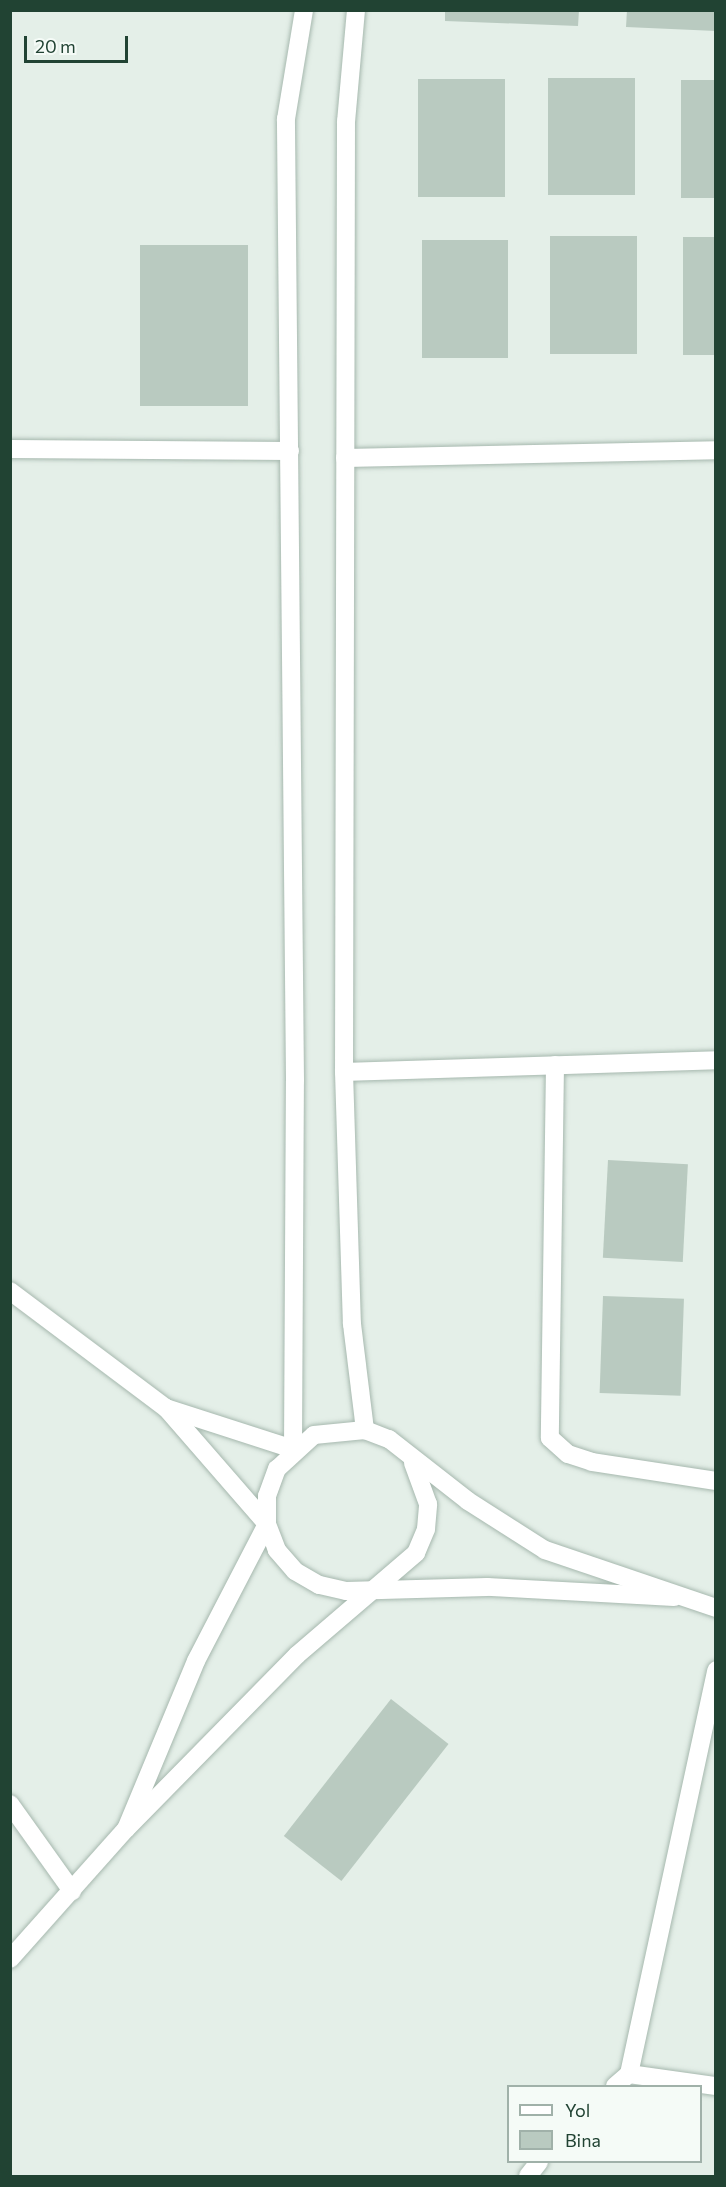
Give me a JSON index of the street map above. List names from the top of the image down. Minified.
{"legend":["Yol","Bina"],"scale_bar":"20 m"}
